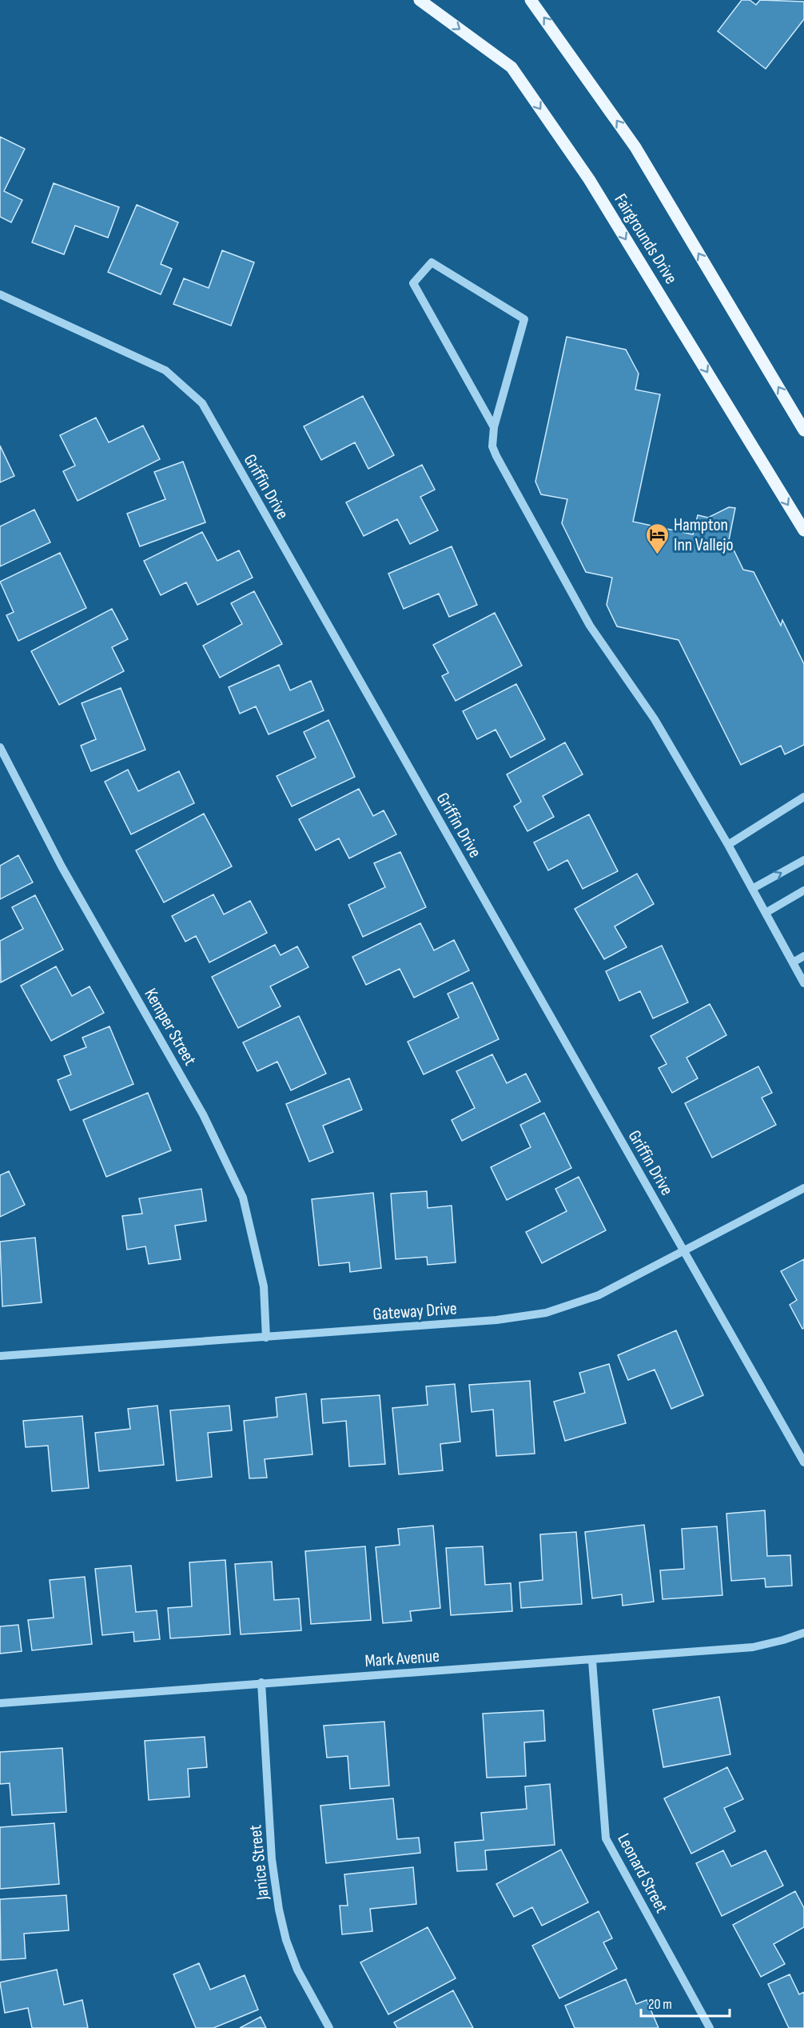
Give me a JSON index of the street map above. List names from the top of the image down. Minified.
{"streets":{"main road":["Fairgrounds Drive"],"street":["Griffin Drive","Kemper Street","Gateway Drive","Mark Avenue","Janice Street","Leonard Street"]},"crossings":[["Griffin Drive","Gateway Drive"],["Kemper Street","Gateway Drive"],["Mark Avenue","Janice Street"],["Mark Avenue","Leonard Street"]],"places":{"hotel":["Hampton Inn Vallejo"]},"scale_bar":"20 m"}
